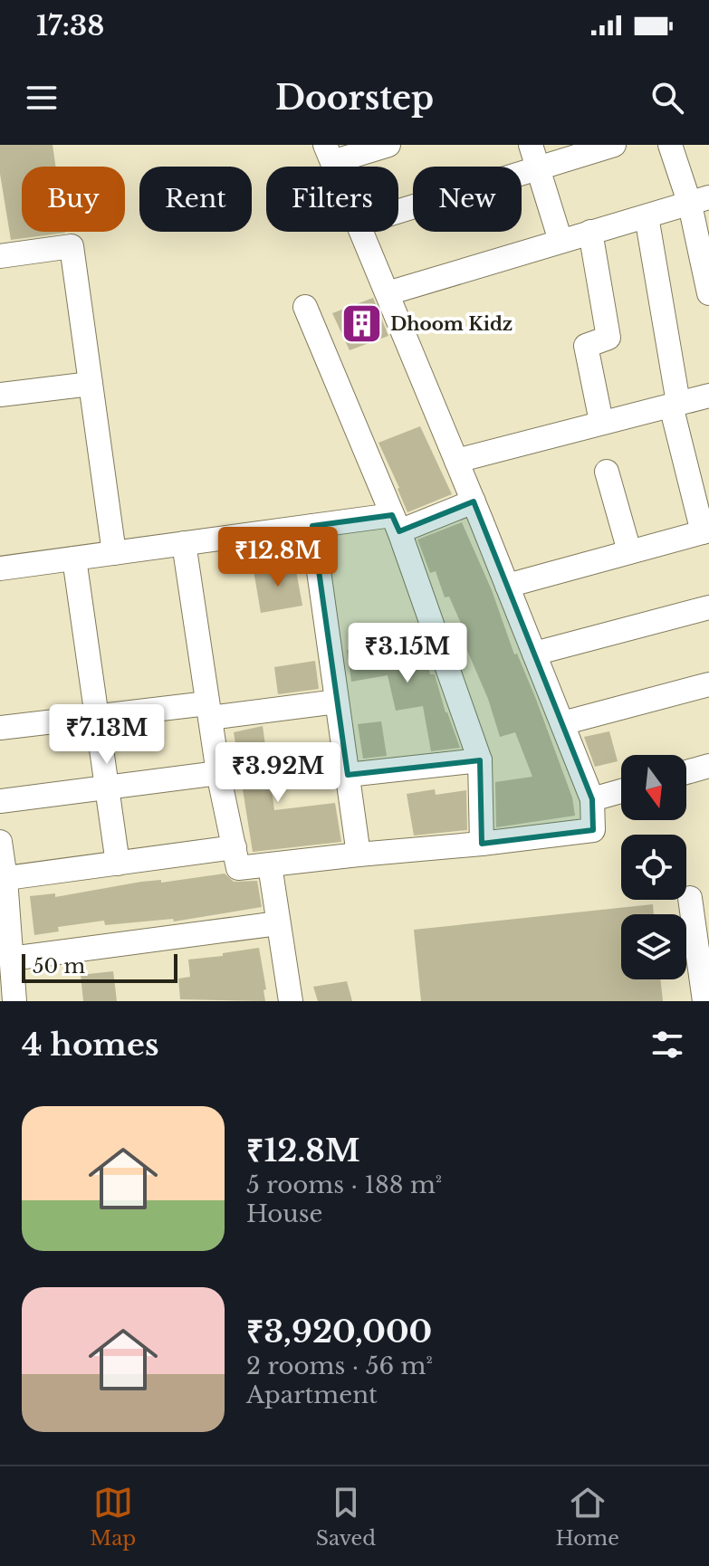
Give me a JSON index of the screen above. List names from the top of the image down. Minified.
{"places":{"building":["Dhoom Kidz"]},"scale_bar":"50 m","north":"bottom","page":{"status":"17:38","header":"Doorstep","chip":["Buy","Rent","Filters","New"],"price":["₹12.8M","₹3.15M","₹7.13M","₹3.92M"],"scale":"50 m","heading":"4 homes","list":[{"name":"₹12.8M","note":"5 rooms · 188 m² · House"},{"name":"₹3,920,000","note":"2 rooms · 56 m² · Apartment"}],"tabs":["Map","Saved","Home"]}}
